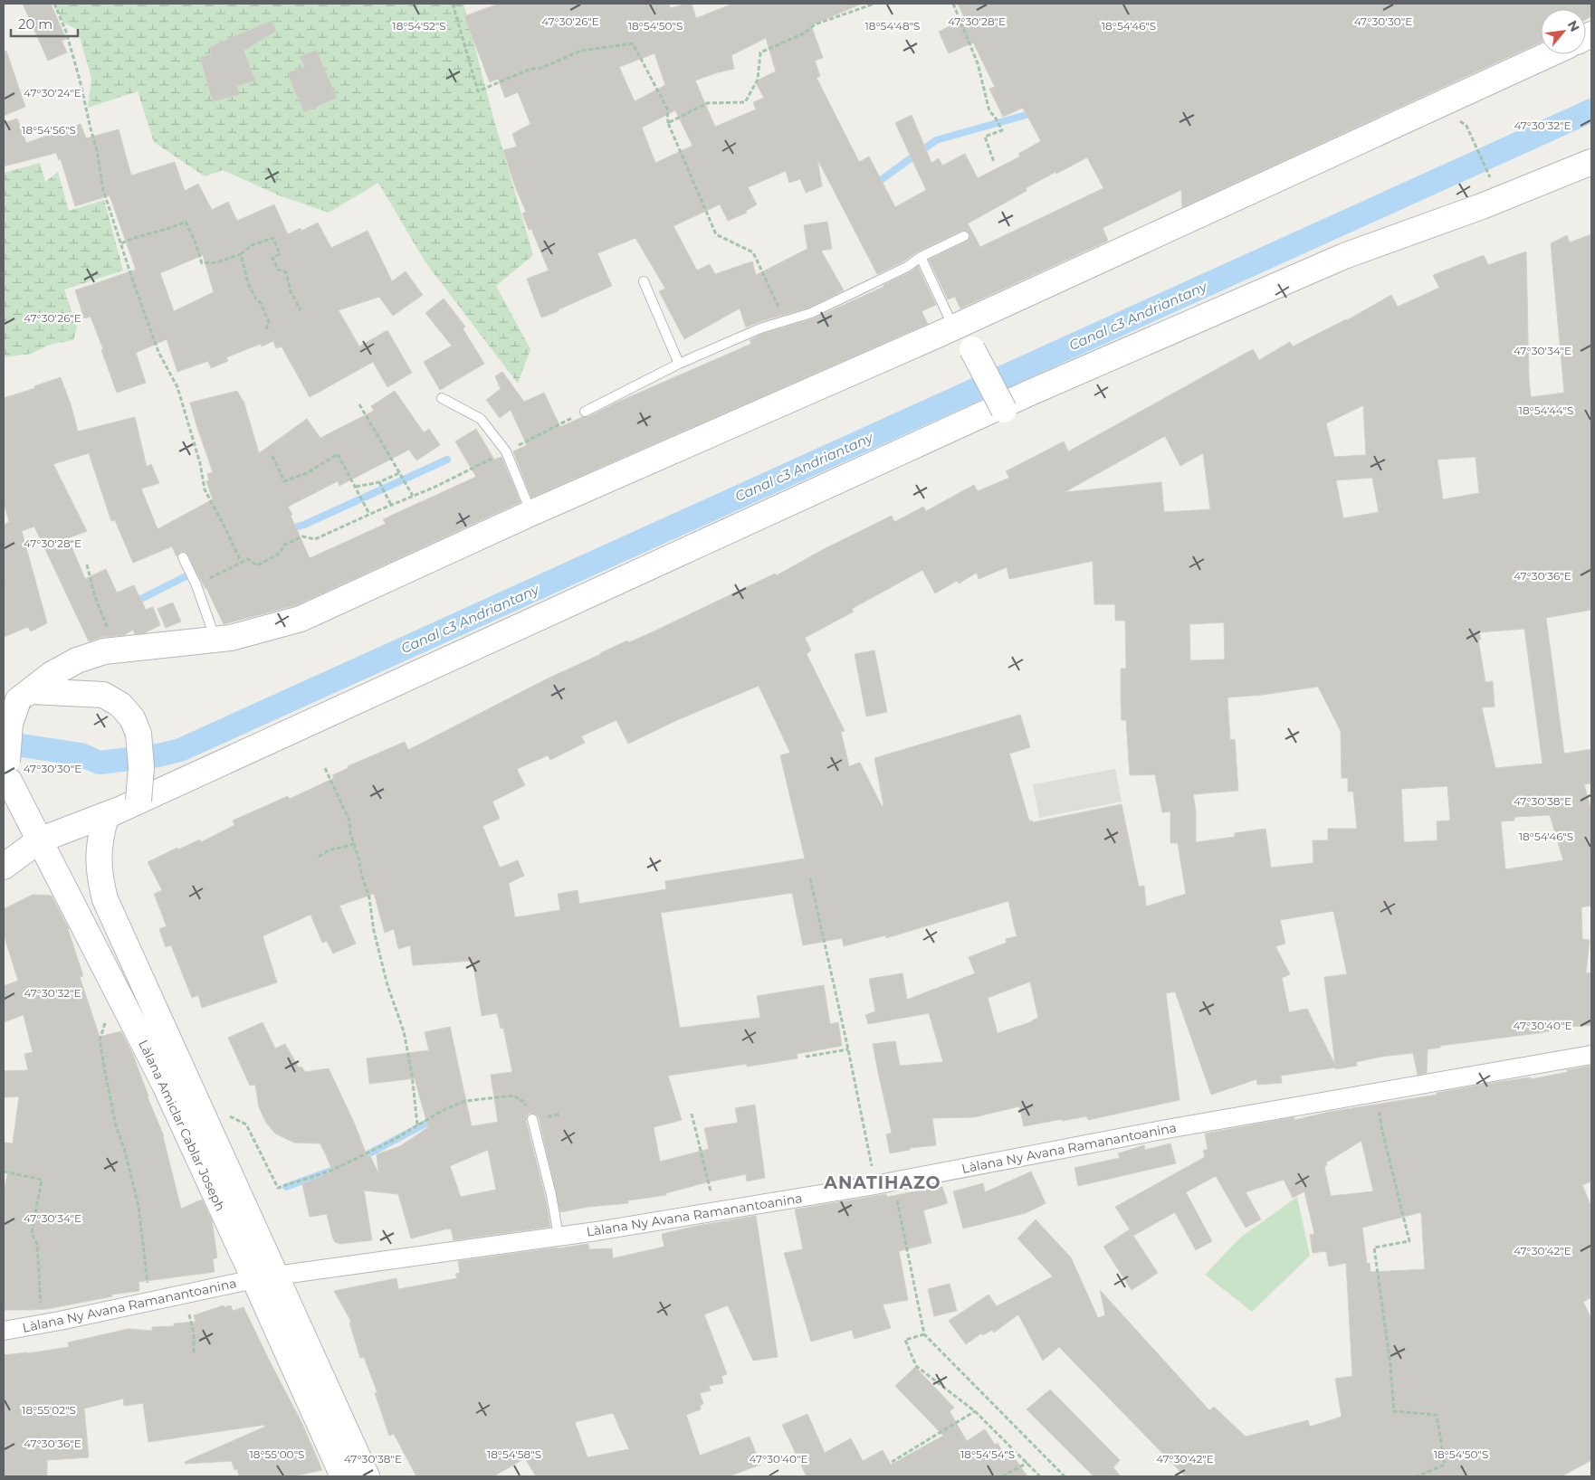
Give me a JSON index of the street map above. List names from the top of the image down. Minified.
{"streets":{"main road":["Làlana Amiclar Cablar Joseph"],"street":["Làlana Ny Avana Ramanantoanina"]},"crossings":[["Làlana Amiclar Cablar Joseph","Làlana Ny Avana Ramanantoanina"]],"districts":["ANATIHAZO"],"water":["Canal c3 Andriantany"],"scale_bar":"20 m","north":"top right","coordinates":["47°30'26\"E","47°30'28\"E","47°30'30\"E","18°54'52\"S","18°54'50\"S","18°54'48\"S","18°54'46\"S","47°30'24\"E","47°30'32\"E","18°54'56\"S","47°30'34\"E","18°54'44\"S","47°30'36\"E","47°30'38\"E","47°30'40\"E","47°30'42\"E","18°55'02\"S","18°55'00\"S","18°54'58\"S","18°54'54\"S"]}
